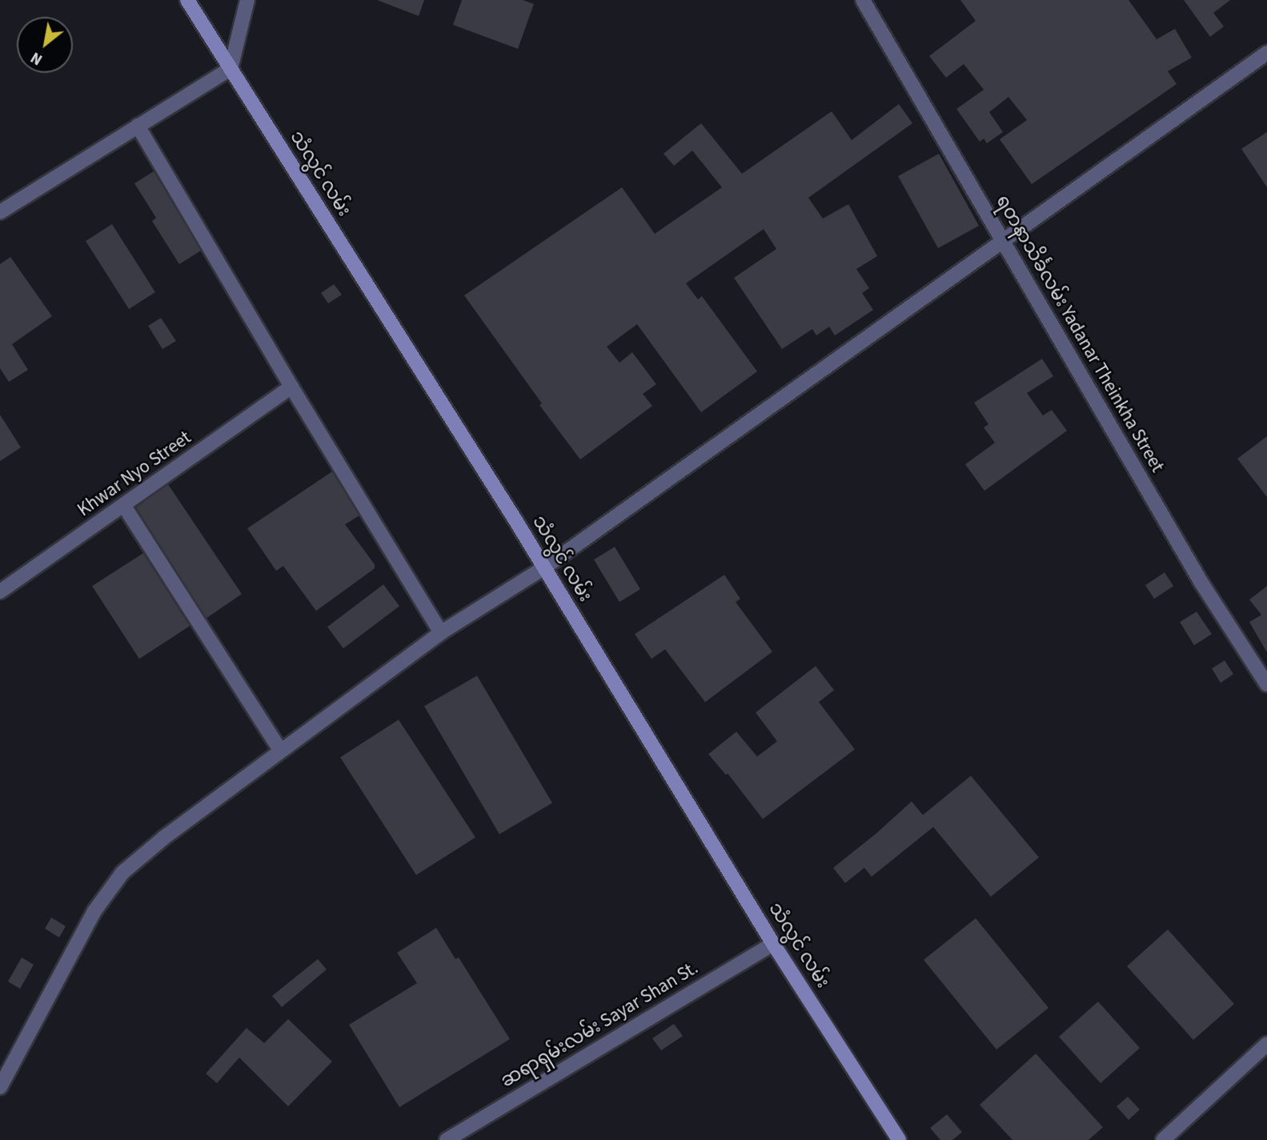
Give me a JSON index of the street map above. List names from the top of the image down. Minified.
{"streets":{"street":["သံလွင် လမ်း","ရတနာသိင်္ခလမ်း Yadanar Theinkha Street","Khwar Nyo Street","ဆရာရှမ်းလမ်း Sayar Shan St."]},"crossings":[["သံလွင် လမ်း","ဆရာရှမ်းလမ်း Sayar Shan St."]],"north":"bottom left"}
